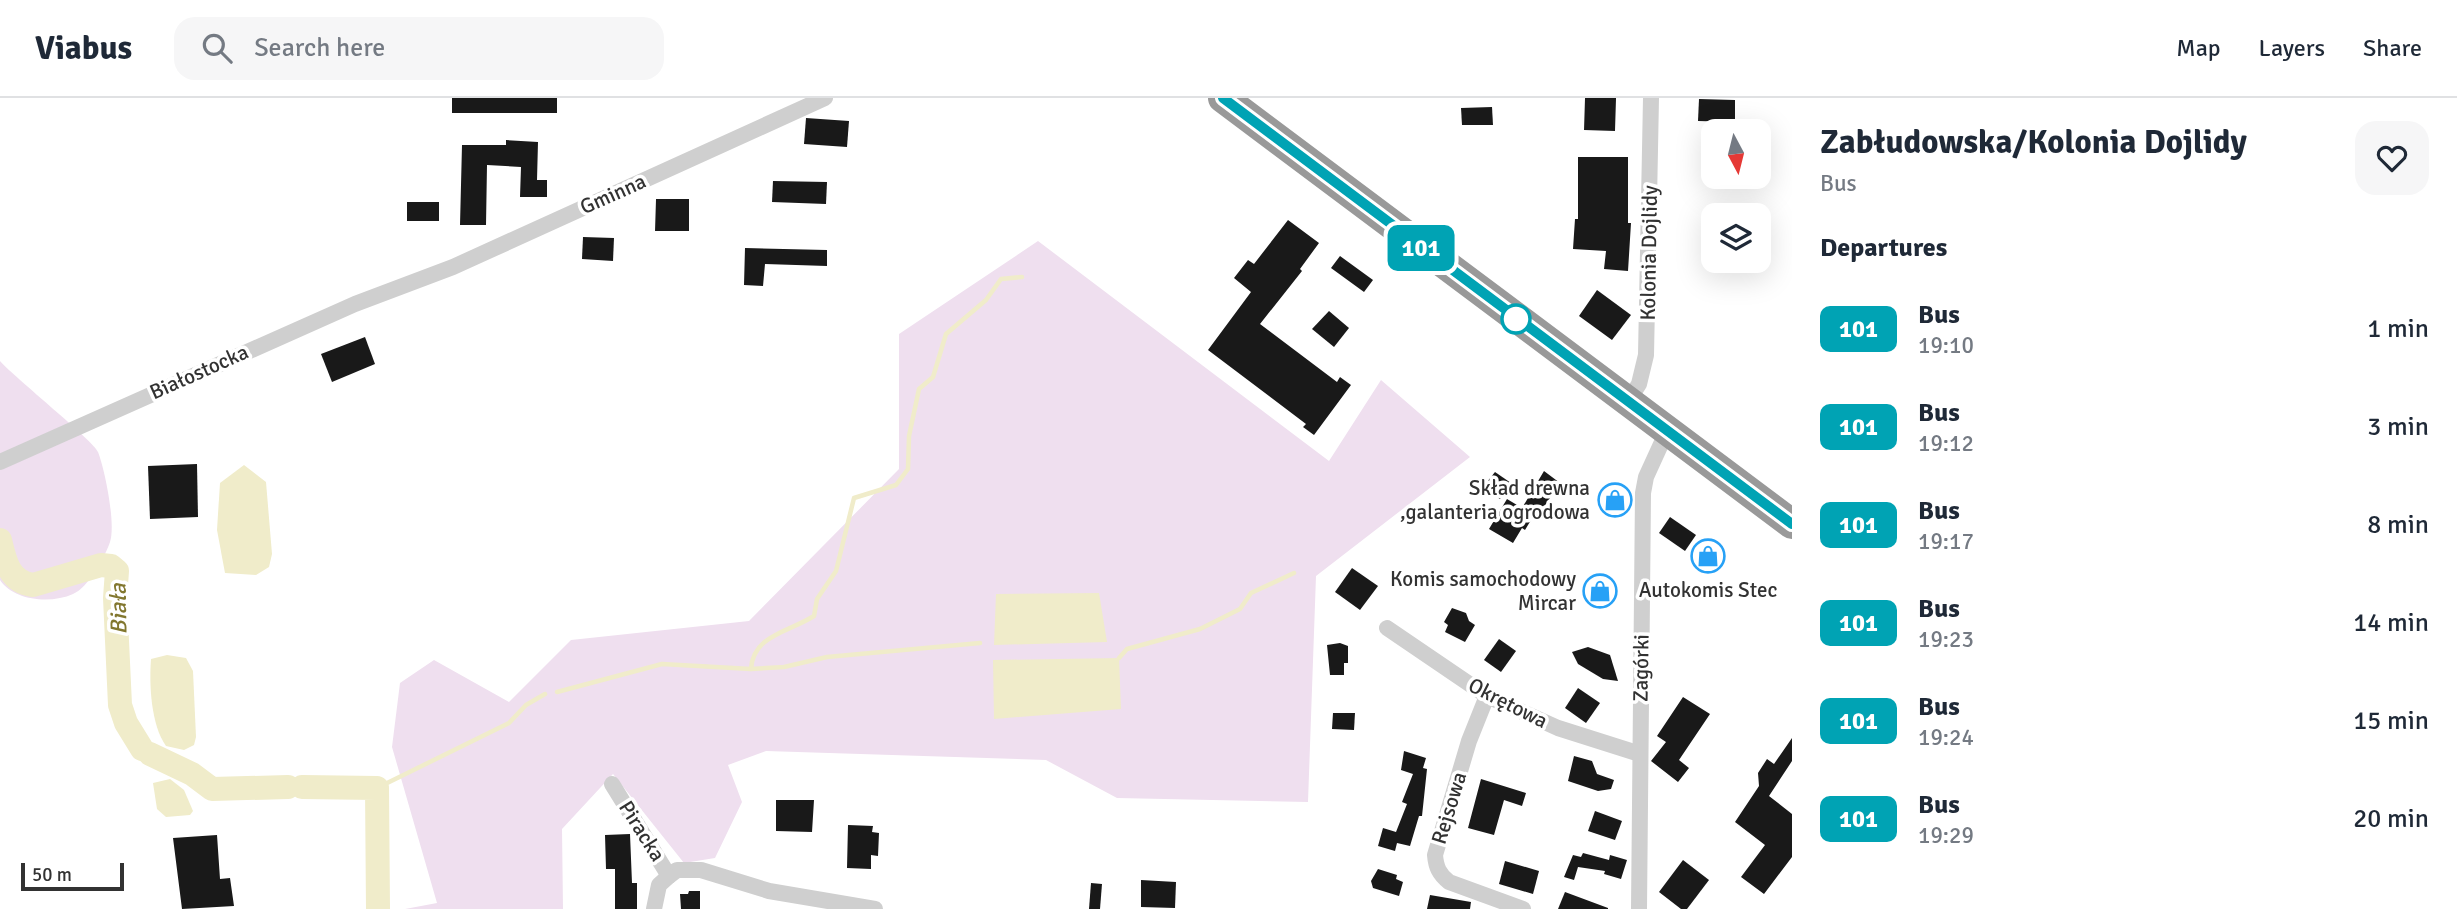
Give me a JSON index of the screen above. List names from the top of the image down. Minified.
{"streets":{"street":["Gminna","Kolonia Dojlidy","Białostocka","Zagórki","Okrętowa","Rejsowa","Piracka"]},"crossings":[["Gminna","Białostocka"],["Zagórki","Okrętowa"],["Okrętowa","Rejsowa"]],"water":["Biała"],"places":{"shop":["Skład drewna ,galanteria ogrodowa","Autokomis Stec","Komis samochodowy Mircar"]},"lines":["bus line 101"],"scale_bar":"50 m","north":"bottom","page":{"header":"Viabus","search":"Search here","nav":["Map","Layers","Share"],"on_map":"101","heading":[["Zabłudowska/Kolonia Dojlidy","Bus"],"Departures"],"list":[{"mark":"101","name":"Bus","note":"19:10","value":"1 min"},{"mark":"101","name":"Bus","note":"19:12","value":"3 min"},{"mark":"101","name":"Bus","note":"19:17","value":"8 min"},{"mark":"101","name":"Bus","note":"19:23","value":"14 min"},{"mark":"101","name":"Bus","note":"19:24","value":"15 min"},{"mark":"101","name":"Bus","note":"19:29","value":"20 min"}],"scale":"50 m"}}
